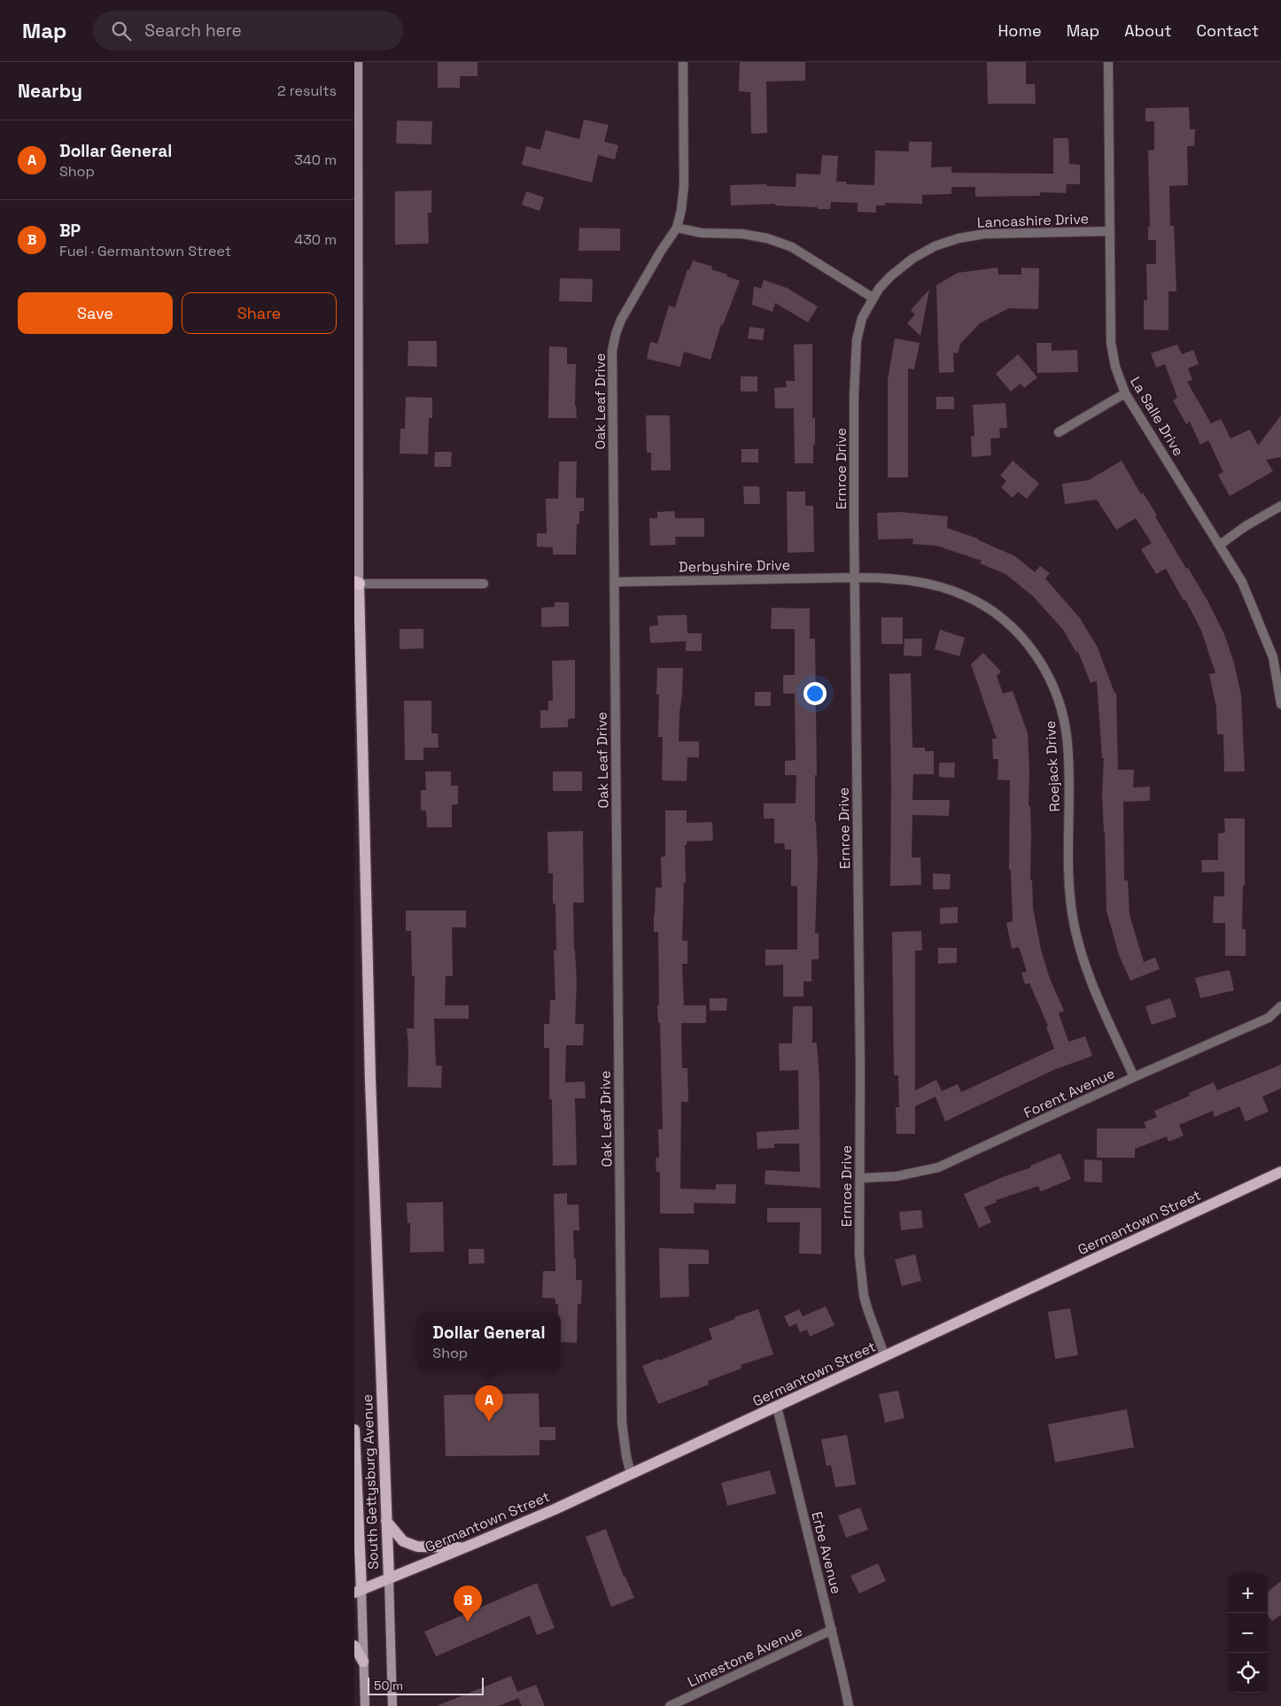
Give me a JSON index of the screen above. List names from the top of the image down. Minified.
{"streets":{"main road":["Germantown Street","South Gettysburg Avenue"],"street":["Lancashire Drive","Oak Leaf Drive","La Salle Drive","Ernroe Drive","Derbyshire Drive","Roejack Drive","Forent Avenue","Erbe Avenue","Limestone Avenue"]},"crossings":[["Lancashire Drive","La Salle Drive"],["Lancashire Drive","Ernroe Drive"],["Oak Leaf Drive","Derbyshire Drive"],["Oak Leaf Drive","Germantown Street"],["Ernroe Drive","Derbyshire Drive"],["Ernroe Drive","Roejack Drive"],["Ernroe Drive","Forent Avenue"],["Ernroe Drive","Germantown Street"],["Derbyshire Drive","Roejack Drive"],["Roejack Drive","Forent Avenue"],["Germantown Street","South Gettysburg Avenue"],["Germantown Street","Erbe Avenue"],["Erbe Avenue","Limestone Avenue"]],"scale_bar":"50 m","page":{"header":"Map","search":"Search here","nav":["Home","Map","About","Contact"],"heading":["Nearby","2 results"],"list":[{"mark":"A","name":"Dollar General","note":"Shop","value":"340 m"},{"mark":"B","name":"BP","note":"Fuel · Germantown Street","value":"430 m"}],"buttons":["Save","Share"],"popup":["Dollar General","Shop"],"pins":["A","B"],"map_buttons":["+","−"],"scale":"50 m"}}
